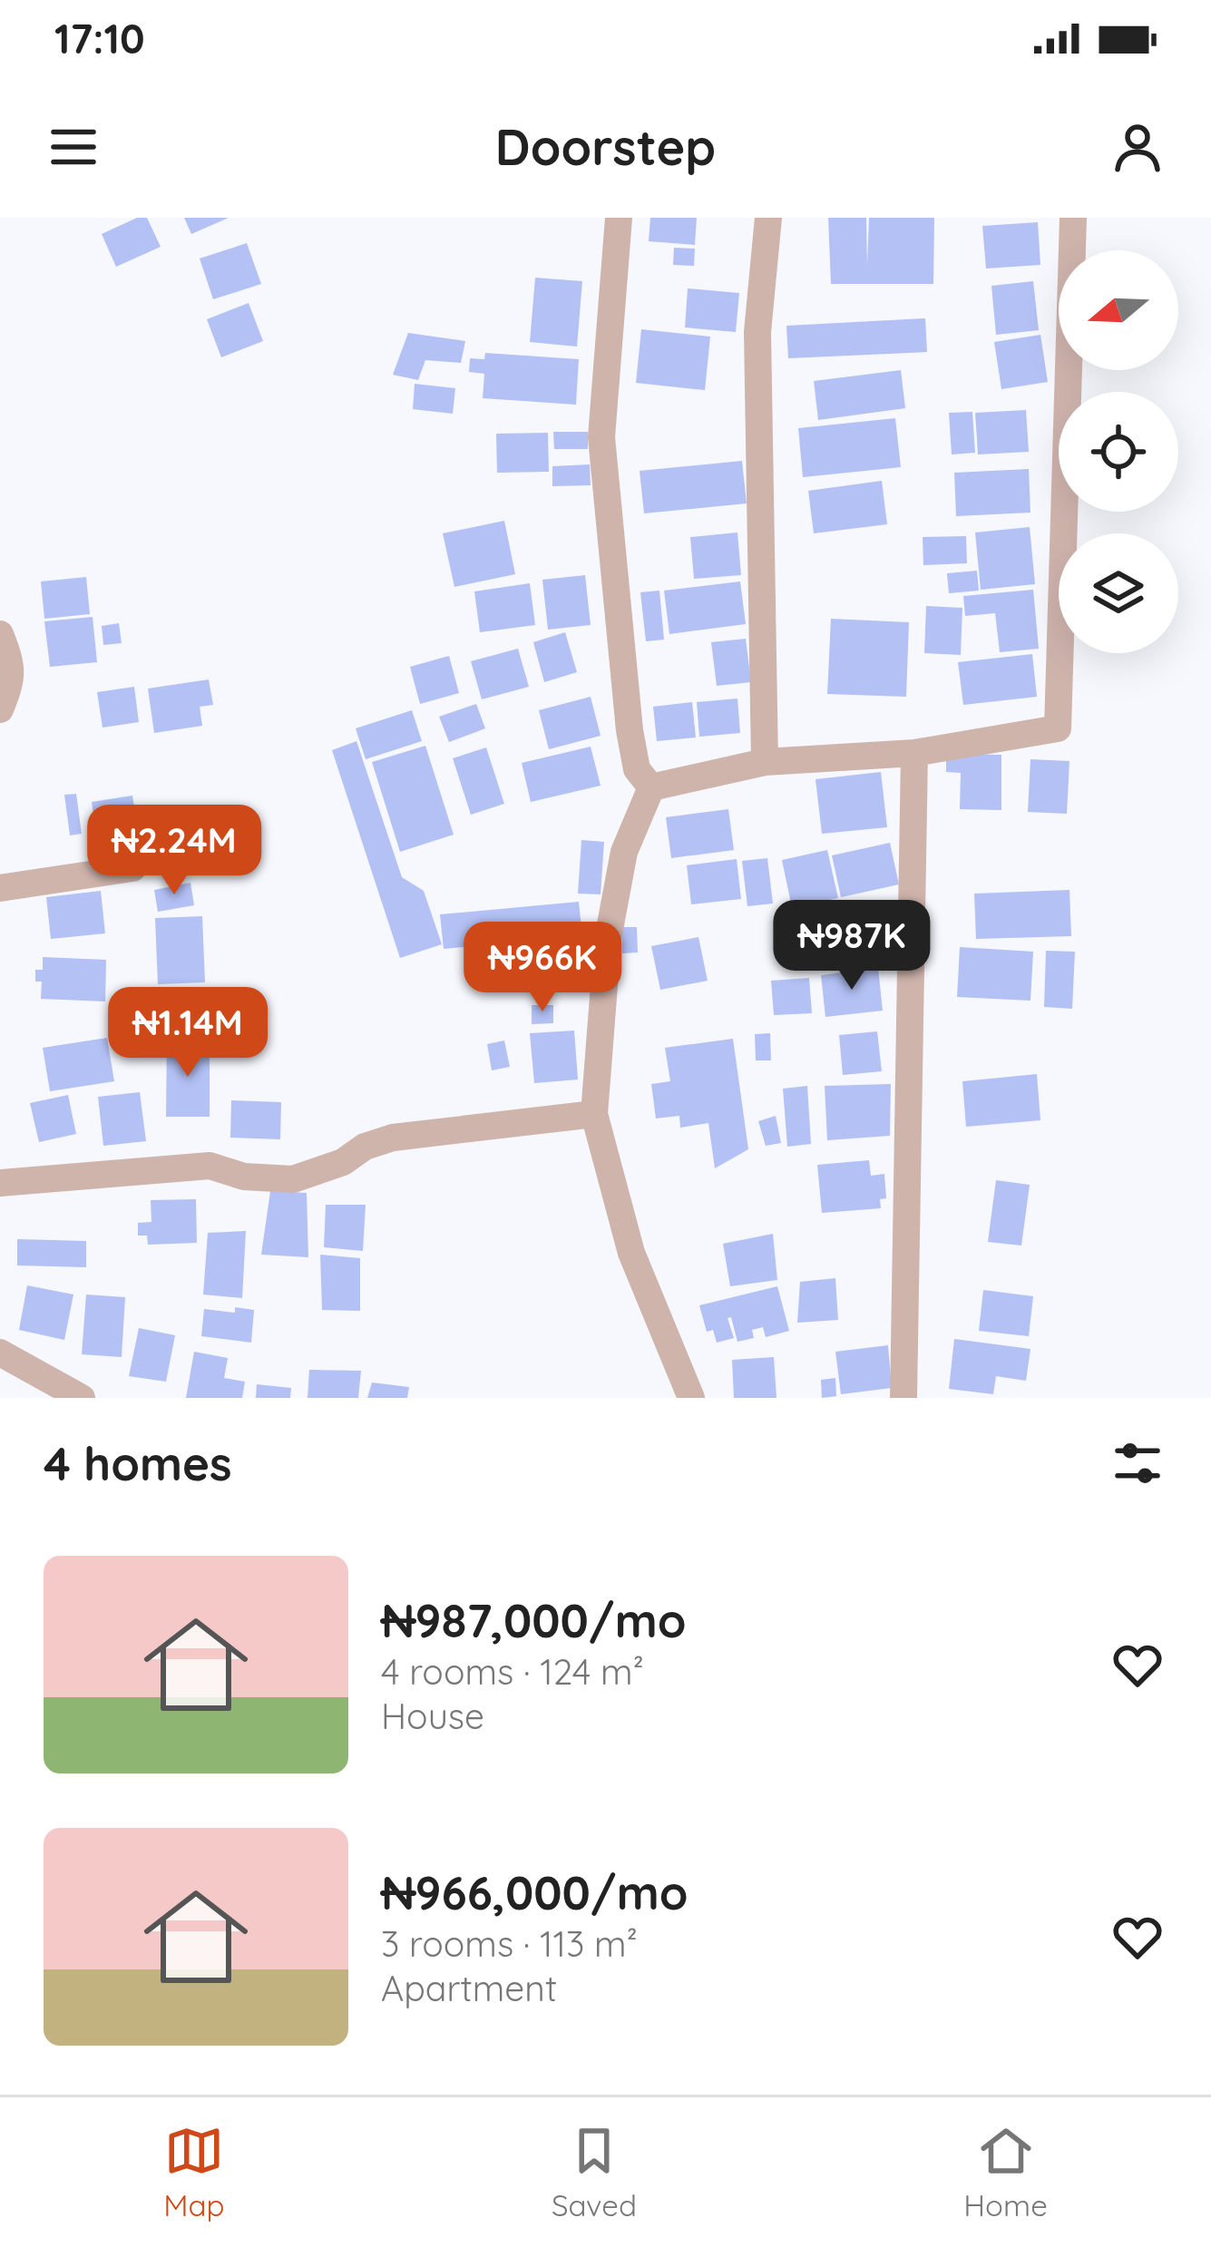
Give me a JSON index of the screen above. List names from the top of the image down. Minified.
{"north":"left","page":{"status":"17:10","header":"Doorstep","price":["₦2.24M","₦987K","₦966K","₦1.14M"],"heading":"4 homes","list":[{"name":"₦987,000/mo","note":"4 rooms · 124 m² · House"},{"name":"₦966,000/mo","note":"3 rooms · 113 m² · Apartment"}],"tabs":["Map","Saved","Home"]}}
